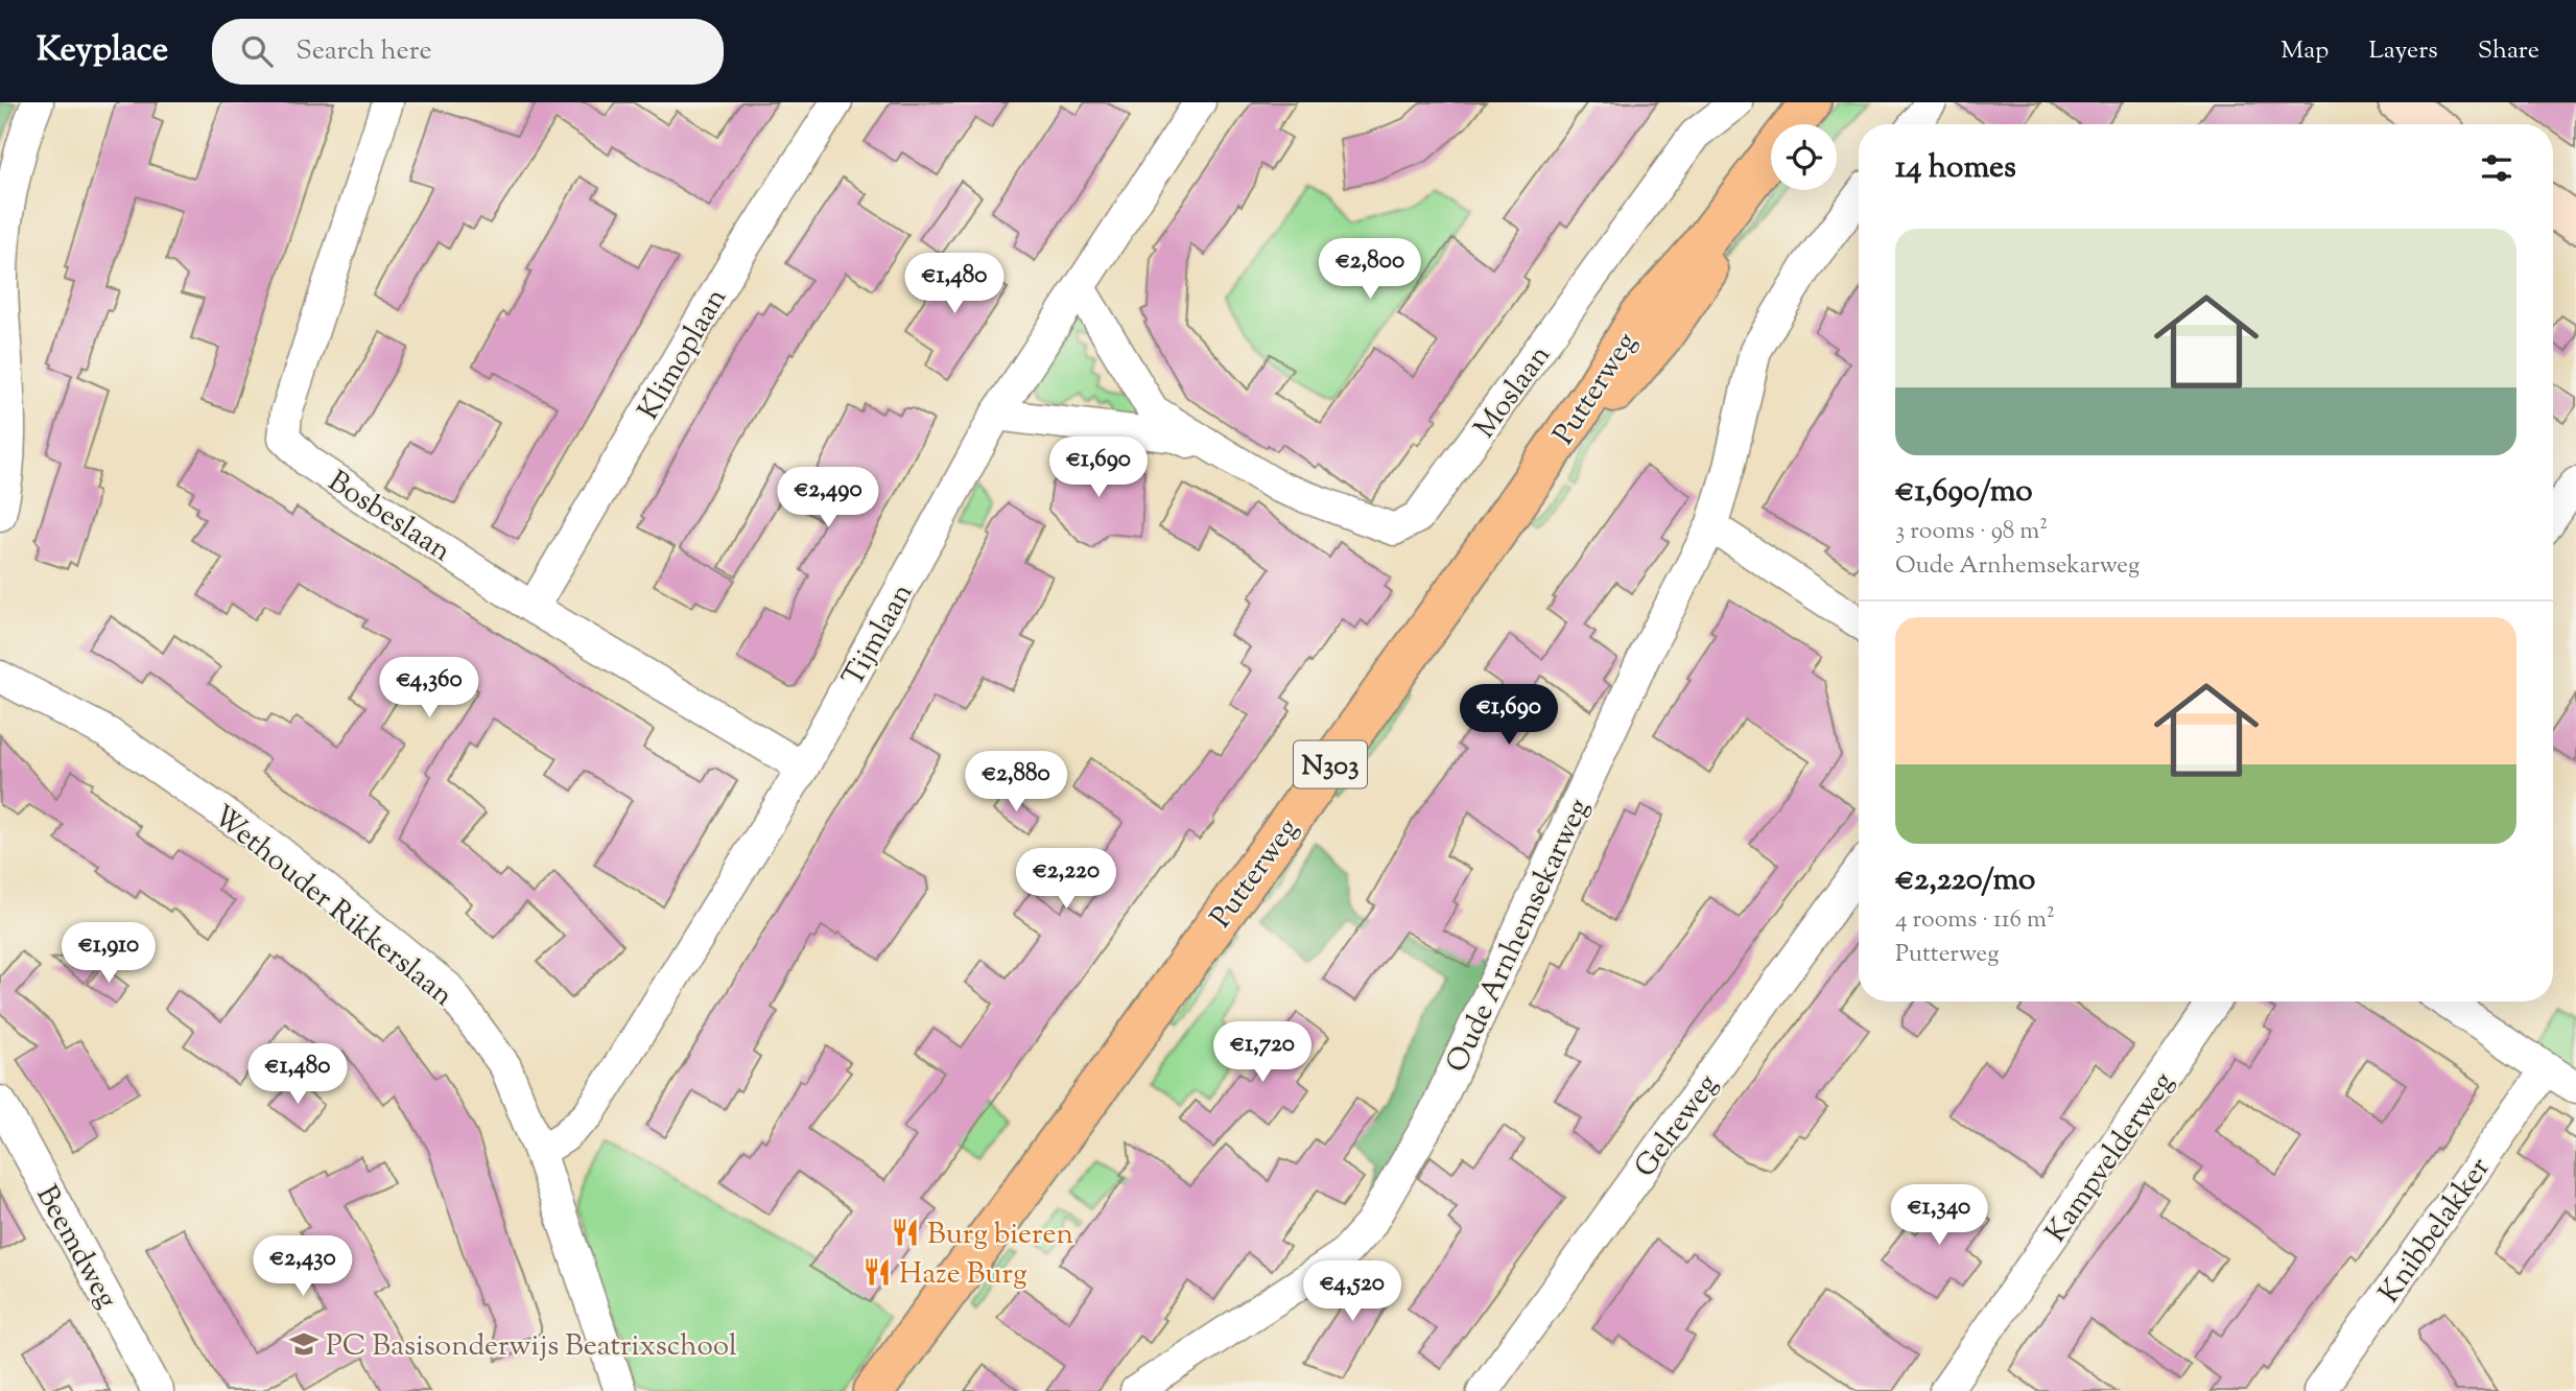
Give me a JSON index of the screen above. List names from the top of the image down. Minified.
{"streets":{"main road":["Putterweg","N303"],"street":["Klimoplaan","Moslaan","Bosbeslaan","Tijmlaan","Wethouder Rikkerslaan","Oude Arnhemsekarweg","Gelreweg","Kampvelderweg","Knibbelakker","Beemdweg"]},"crossings":[["Klimoplaan","Bosbeslaan"],["Moslaan","Tijmlaan"],["Bosbeslaan","Tijmlaan"],["Tijmlaan","Wethouder Rikkerslaan"]],"places":{"restaurant":["Burg bieren","Haze Burg"],"school or university":["PC Basisonderwijs Beatrixschool"]},"page":{"header":"Keyplace","search":"Search here","nav":["Map","Layers","Share"],"heading":"14 homes","list":[{"name":"€1,690/mo","note":"3 rooms · 98 m² · Oude Arnhemsekarweg"},{"name":"€2,220/mo","note":"4 rooms · 116 m² · Putterweg"}],"price":["€2,800","€1,480","€1,690","€2,490","€4,360","€1,690","€2,880","€2,220","€1,910","€1,720","€1,480","€1,340","€2,430","€4,520"]}}
